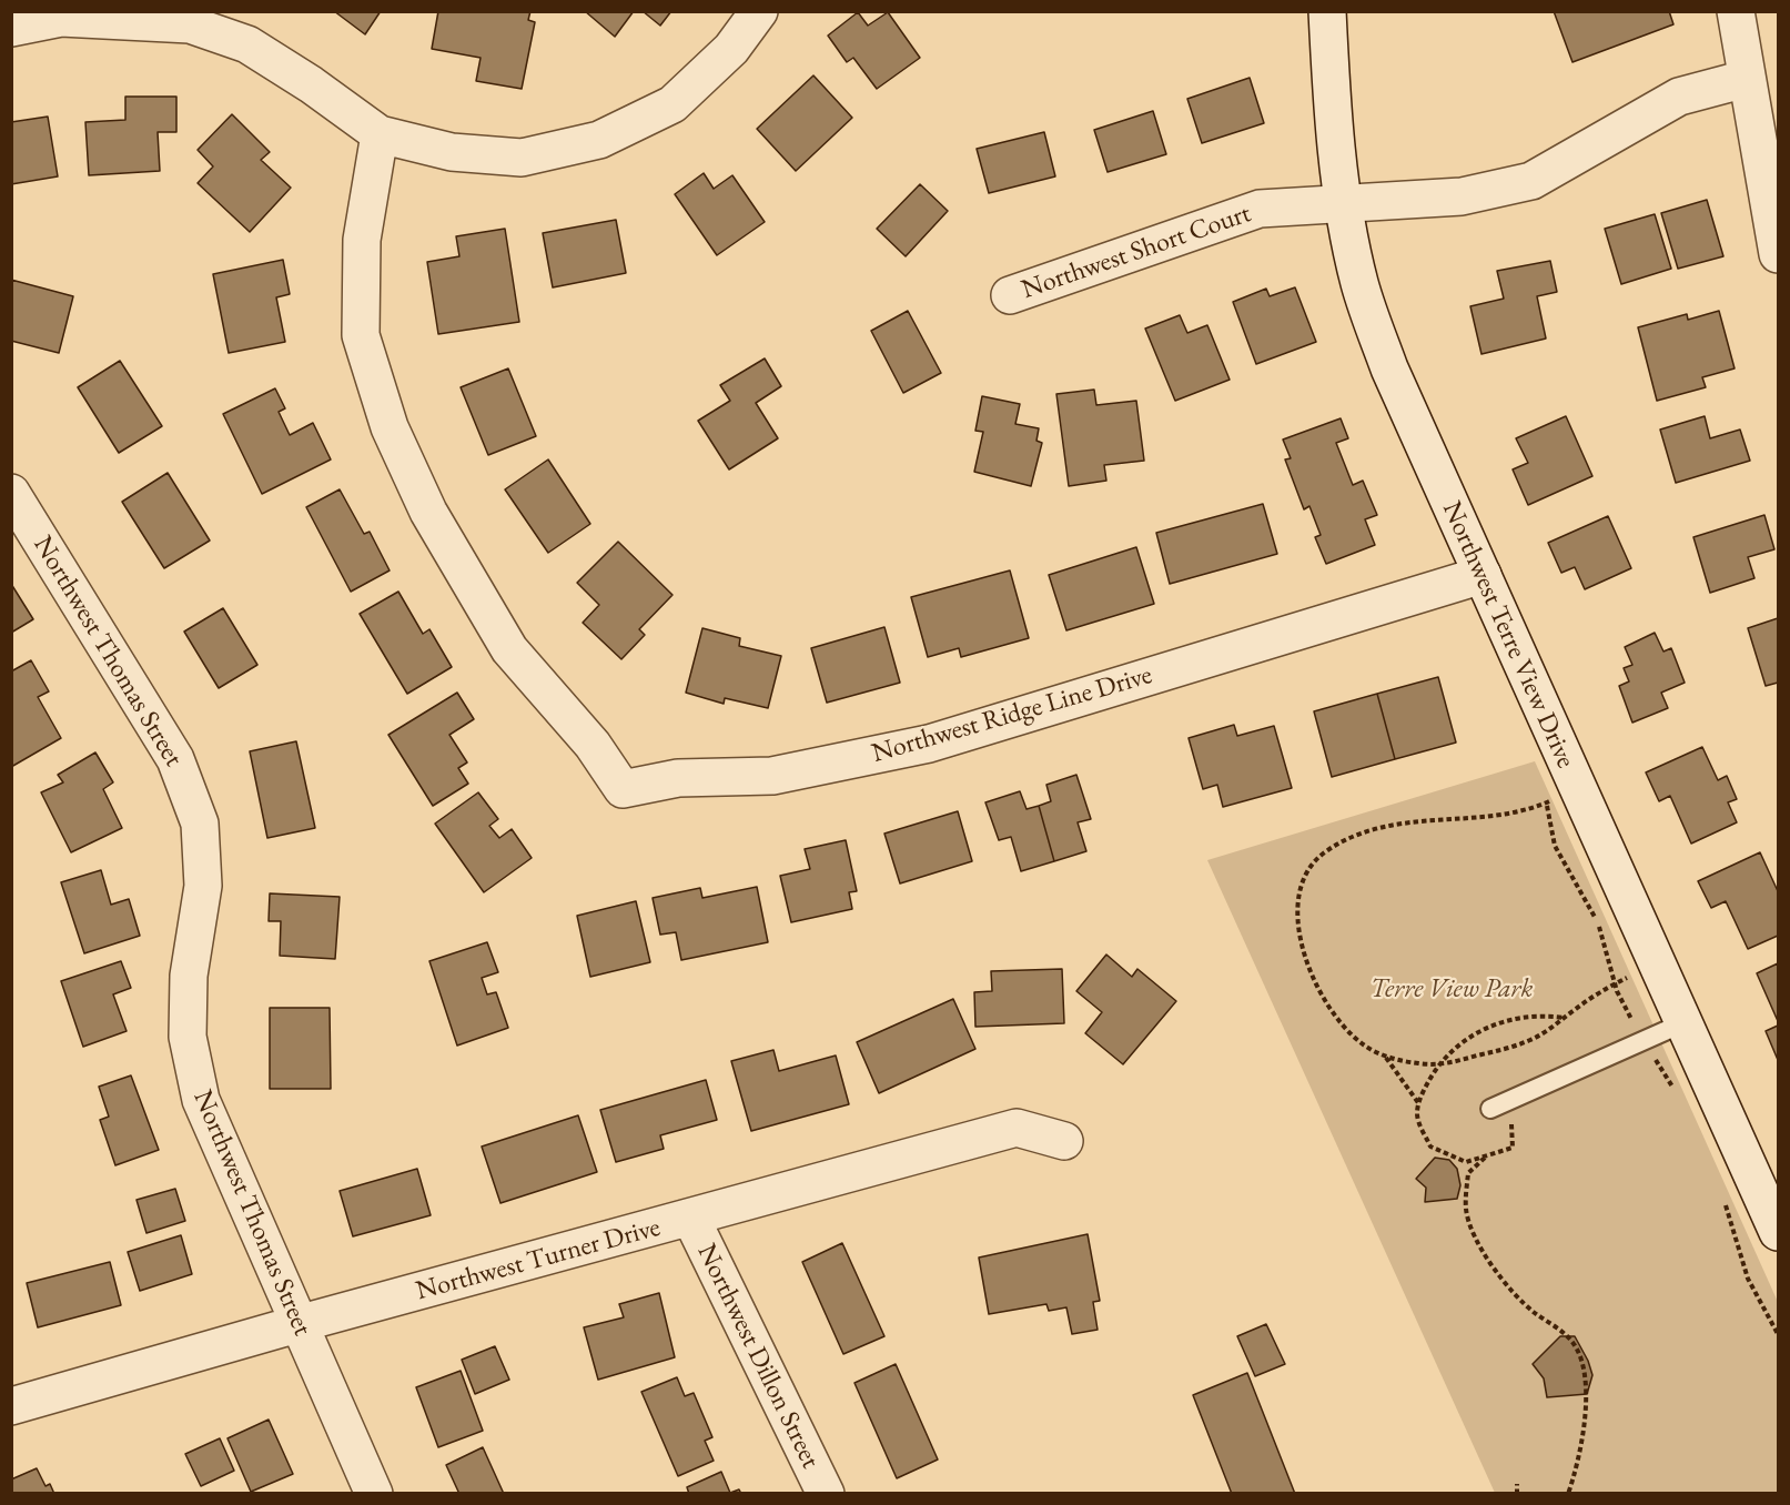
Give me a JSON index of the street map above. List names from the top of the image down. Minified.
{"streets":{"street":["Northwest Short Court","Northwest Terre View Drive","Northwest Thomas Street","Northwest Ridge Line Drive","Northwest Turner Drive","Northwest Dillon Street"]},"crossings":[["Northwest Short Court","Northwest Terre View Drive"],["Northwest Terre View Drive","Northwest Ridge Line Drive"],["Northwest Thomas Street","Northwest Turner Drive"],["Northwest Turner Drive","Northwest Dillon Street"]],"parks":["Terre View Park"]}
